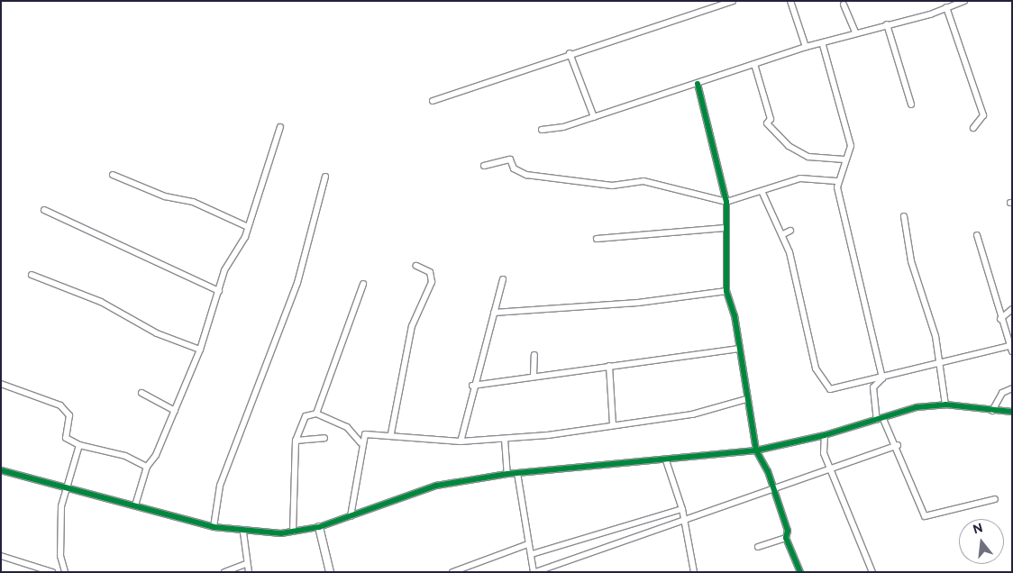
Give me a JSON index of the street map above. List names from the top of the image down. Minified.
{"north":"top"}
